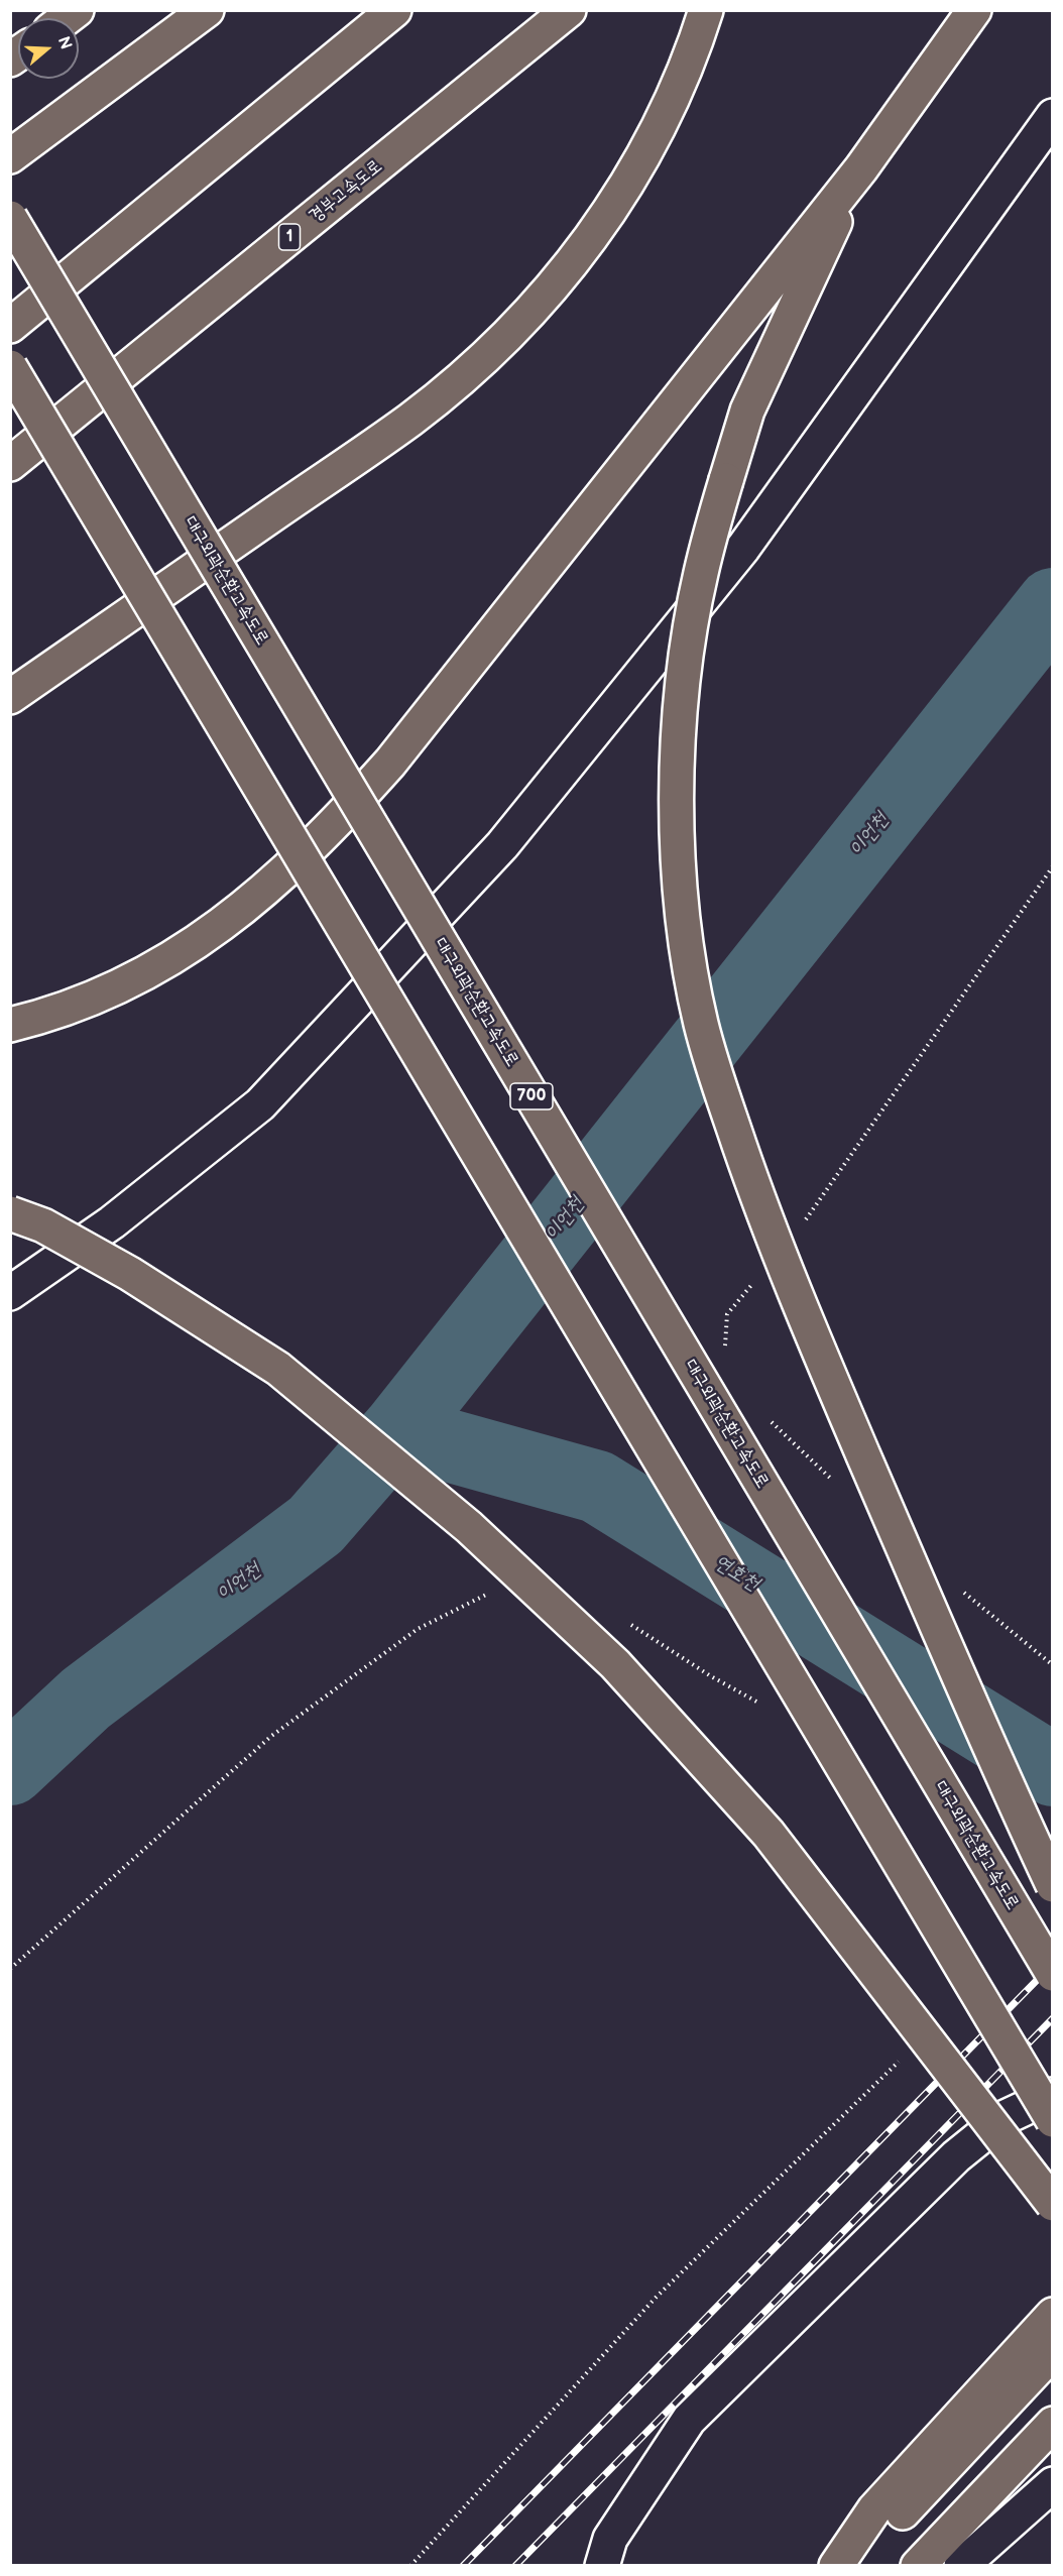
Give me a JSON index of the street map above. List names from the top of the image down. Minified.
{"streets":{"main road":["경부고속도로","1","대구외곽순환고속도로","700"]},"water":["이언천","연호천"],"north":"right"}
